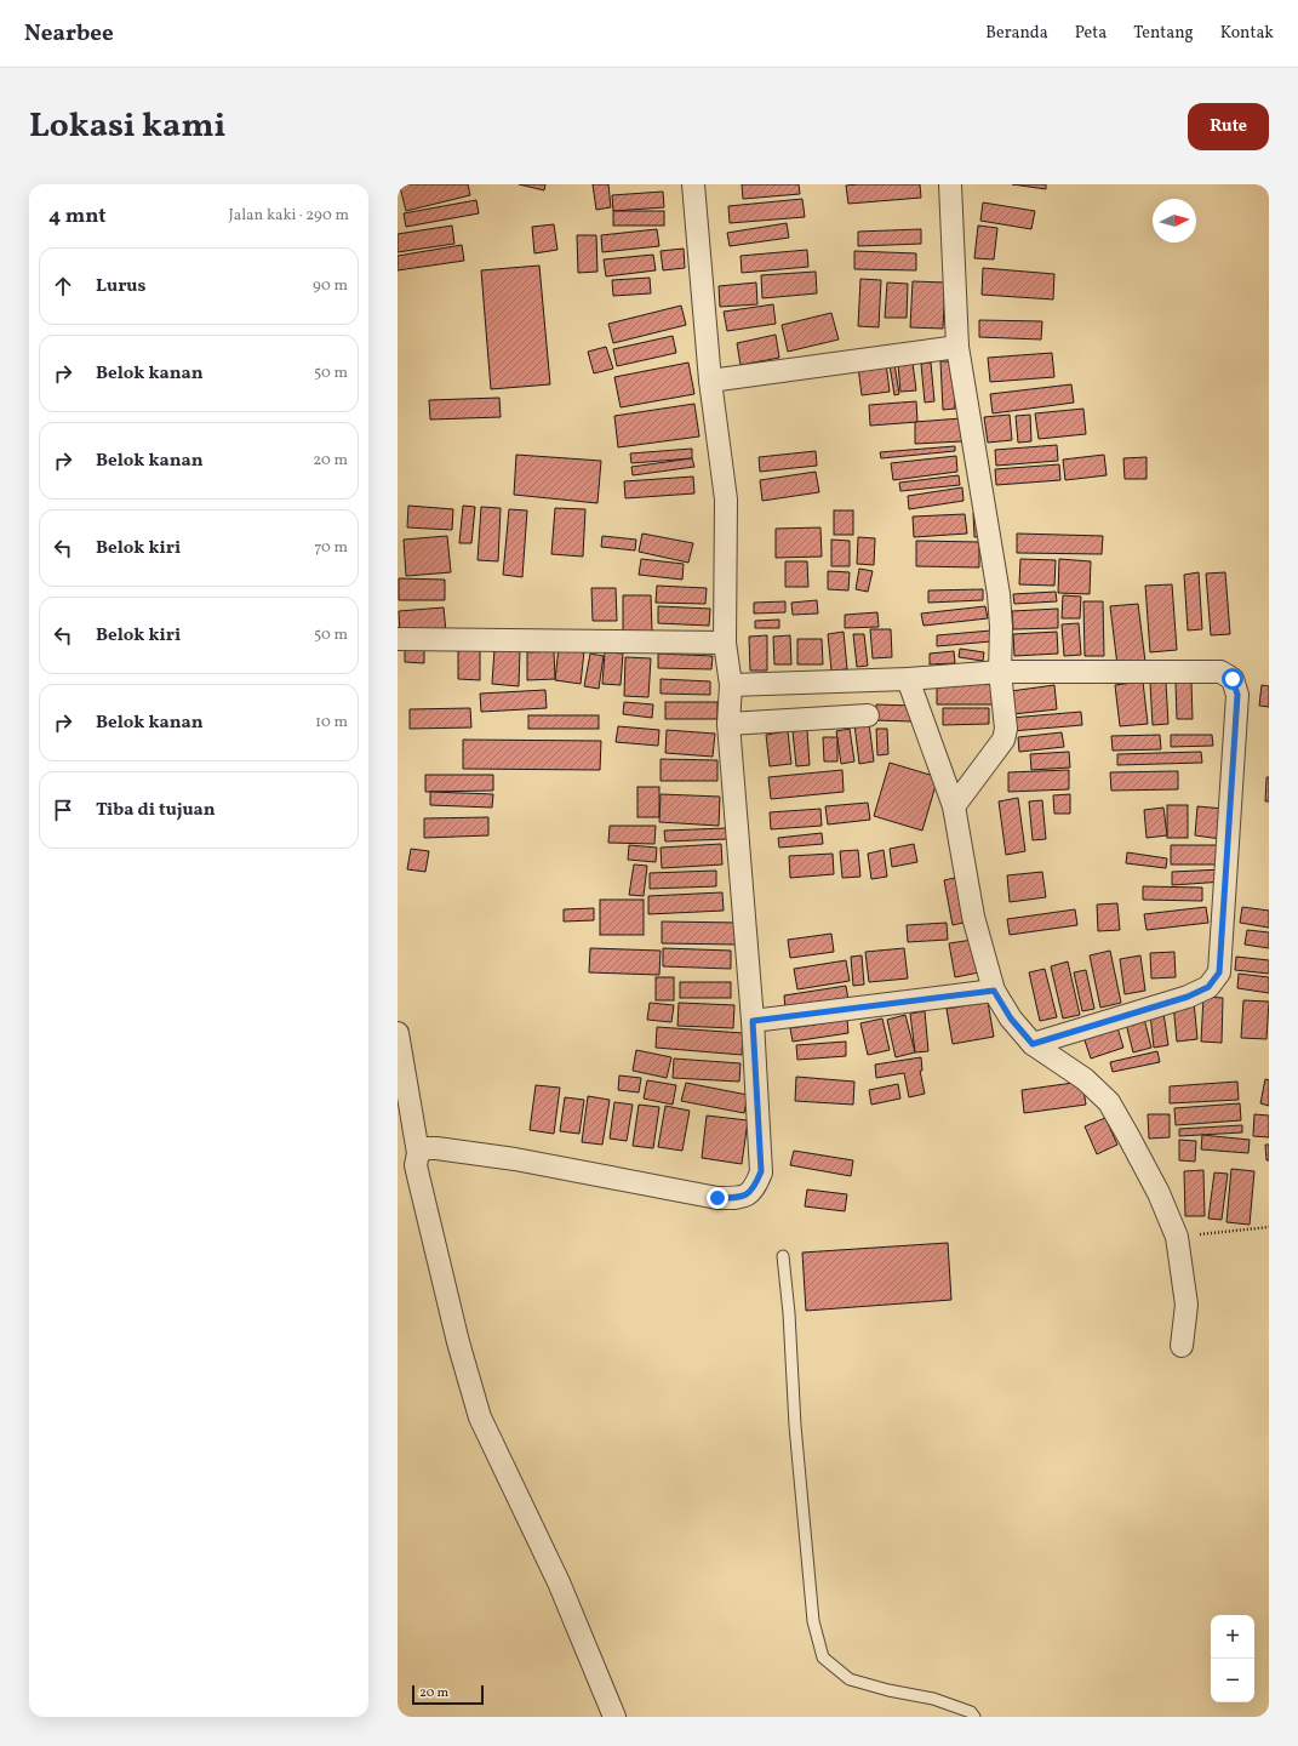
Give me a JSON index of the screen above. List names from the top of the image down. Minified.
{"scale_bar":"20 m","north":"right","page":{"header":"Nearbee","nav":["Beranda","Peta","Tentang","Kontak"],"title":"Lokasi kami","buttons":"Rute","heading":["4 mnt","Jalan kaki · 290 m"],"list":[["Lurus","90 m"],["Belok kanan","50 m"],["Belok kanan","20 m"],["Belok kiri","70 m"],["Belok kiri","50 m"],["Belok kanan","10 m"],"Tiba di tujuan"],"map_buttons":["+","−"],"scale":"20 m"}}
